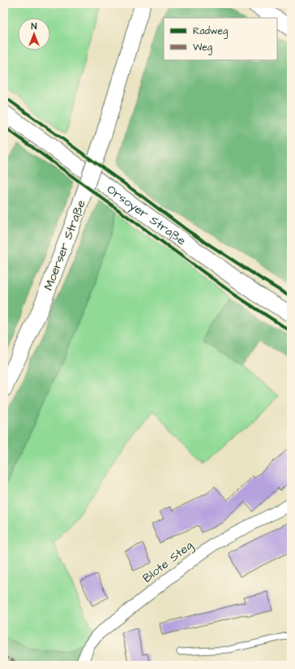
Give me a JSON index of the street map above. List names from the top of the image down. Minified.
{"streets":{"main road":["Orsoyer Straße","Moerser Straße"],"street":["Blote Steg"]},"legend":["Radweg","Weg"],"north":"top"}
